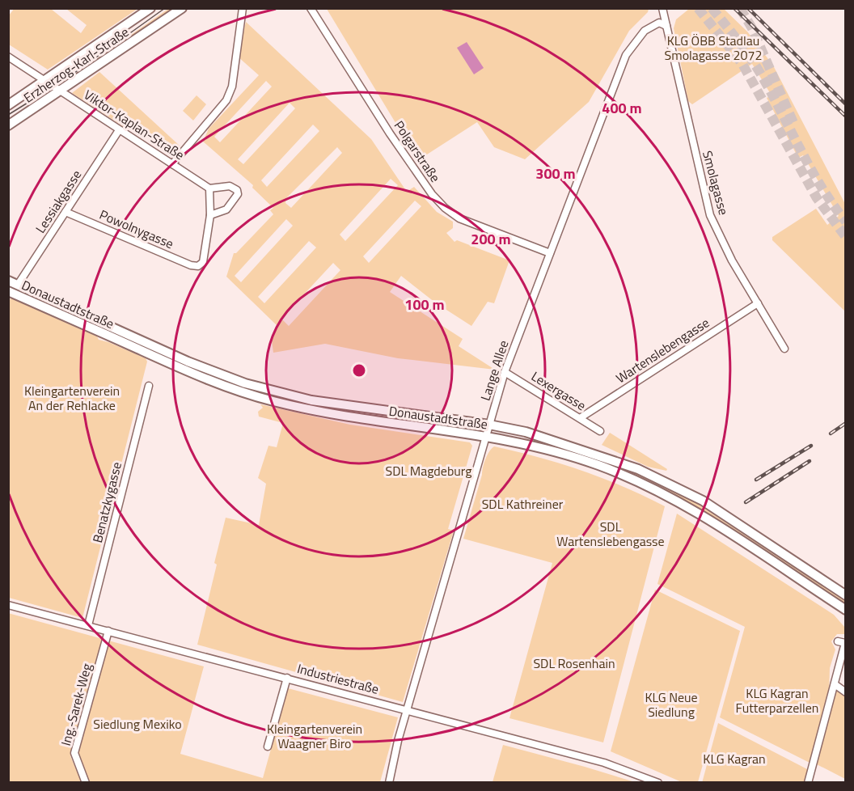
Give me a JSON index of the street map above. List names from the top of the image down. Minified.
{"streets":{"main road":["Erzherzog-Karl-Straße","Donaustadtstraße"],"street":["Viktor-Kaplan-Straße","Polgarstraße","Smolagasse","Lessiakgasse","Powolnygasse","Wartenslebengasse","Lange Allee","Lexergasse","Benatzkygasse","Industriestraße","Ing.-Sarek-Weg"]},"crossings":[["Erzherzog-Karl-Straße","Viktor-Kaplan-Straße"],["Viktor-Kaplan-Straße","Lessiakgasse"],["Polgarstraße","Lange Allee"],["Smolagasse","Wartenslebengasse"],["Smolagasse","Lange Allee"],["Lessiakgasse","Powolnygasse"],["Lessiakgasse","Donaustadtstraße"],["Donaustadtstraße","Lange Allee"],["Wartenslebengasse","Lexergasse"],["Lange Allee","Lexergasse"],["Lange Allee","Industriestraße"],["Benatzkygasse","Industriestraße"],["Industriestraße","Ing.-Sarek-Weg"]],"parks":["KLG ÖBB Stadlau Smolagasse 2072","Kleingartenverein An der Rehlacke","SDL Magdeburg","SDL Kathreiner","SDL Wartenslebengasse","SDL Rosenhain","KLG Kagran Futterparzellen","KLG Neue Siedlung","Siedlung Mexiko","Kleingartenverein Waagner Biro","KLG Kagran"],"rings":["400 m","300 m","200 m","100 m"]}
